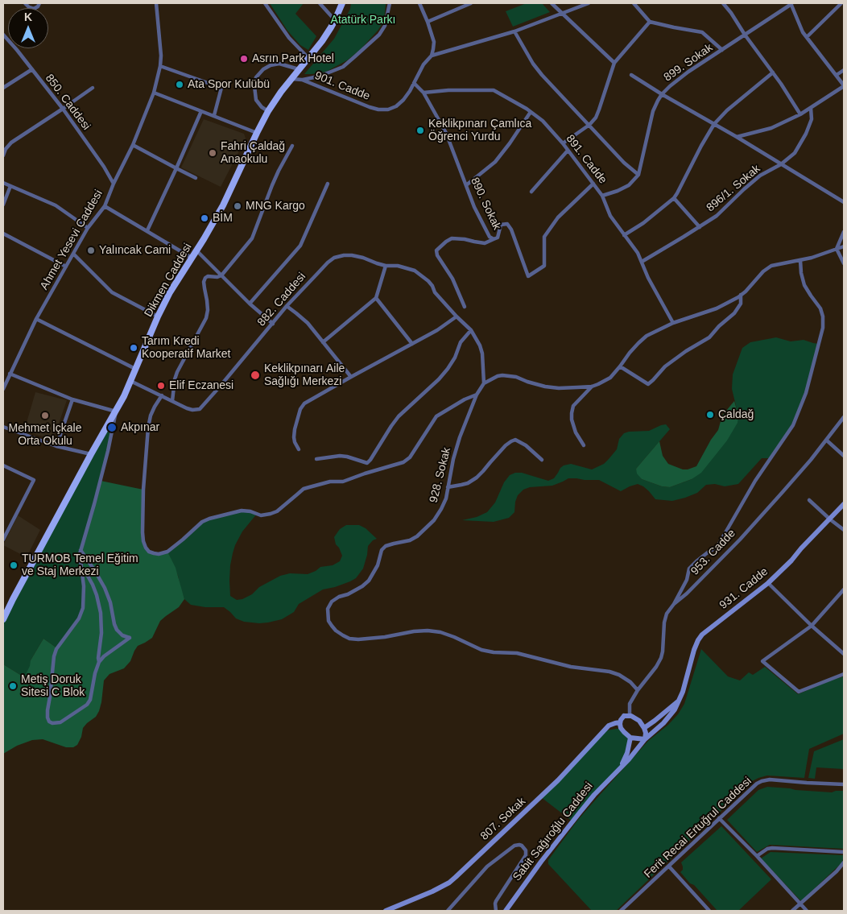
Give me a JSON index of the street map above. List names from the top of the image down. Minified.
{"streets":{"main road":["Dikmen Caddesi","931. Cadde","807. Sokak","Sabit Sağıroğlu Caddesi"],"street":["899. Sokak","901. Cadde","850. Caddesi","891. Cadde","896/1. Sokak","890. Sokak","Ahmet Yesevi Caddesi","882. Caddesi","928. Sokak","953. Cadde","Ferit Recai Ertuğrul Caddesi"]},"crossings":[["901. Cadde","890. Sokak"],["901. Cadde","Dikmen Caddesi"],["850. Caddesi","Ahmet Yesevi Caddesi"],["891. Cadde","896/1. Sokak"],["891. Cadde","890. Sokak"],["Dikmen Caddesi","882. Caddesi"],["882. Caddesi","928. Sokak"],["928. Sokak","953. Cadde"],["953. Cadde","931. Cadde"],["953. Cadde","807. Sokak"],["953. Cadde","Sabit Sağıroğlu Caddesi"],["931. Cadde","807. Sokak"],["931. Cadde","Sabit Sağıroğlu Caddesi"],["807. Sokak","Sabit Sağıroğlu Caddesi"]],"parks":["Atatürk Parkı"],"places":["Asrın Park Hotel","Ata Spor Kulübü","Keklikpınarı Çamlıca Öğrenci Yurdu","Fahri Çaldağ Anaokulu","MNG Kargo","BİM","Yalıncak Cami","Tarım Kredi Kooperatif Market","Keklikpınarı Aile Sağlığı Merkezi","Elif Eczanesi","Çaldağ","Mehmet İçkale Orta Okulu","Akpınar","TURMOB Temel Eğitim ve Staj Merkezi","Metiş Doruk Sitesi C Blok"],"north":"top"}
